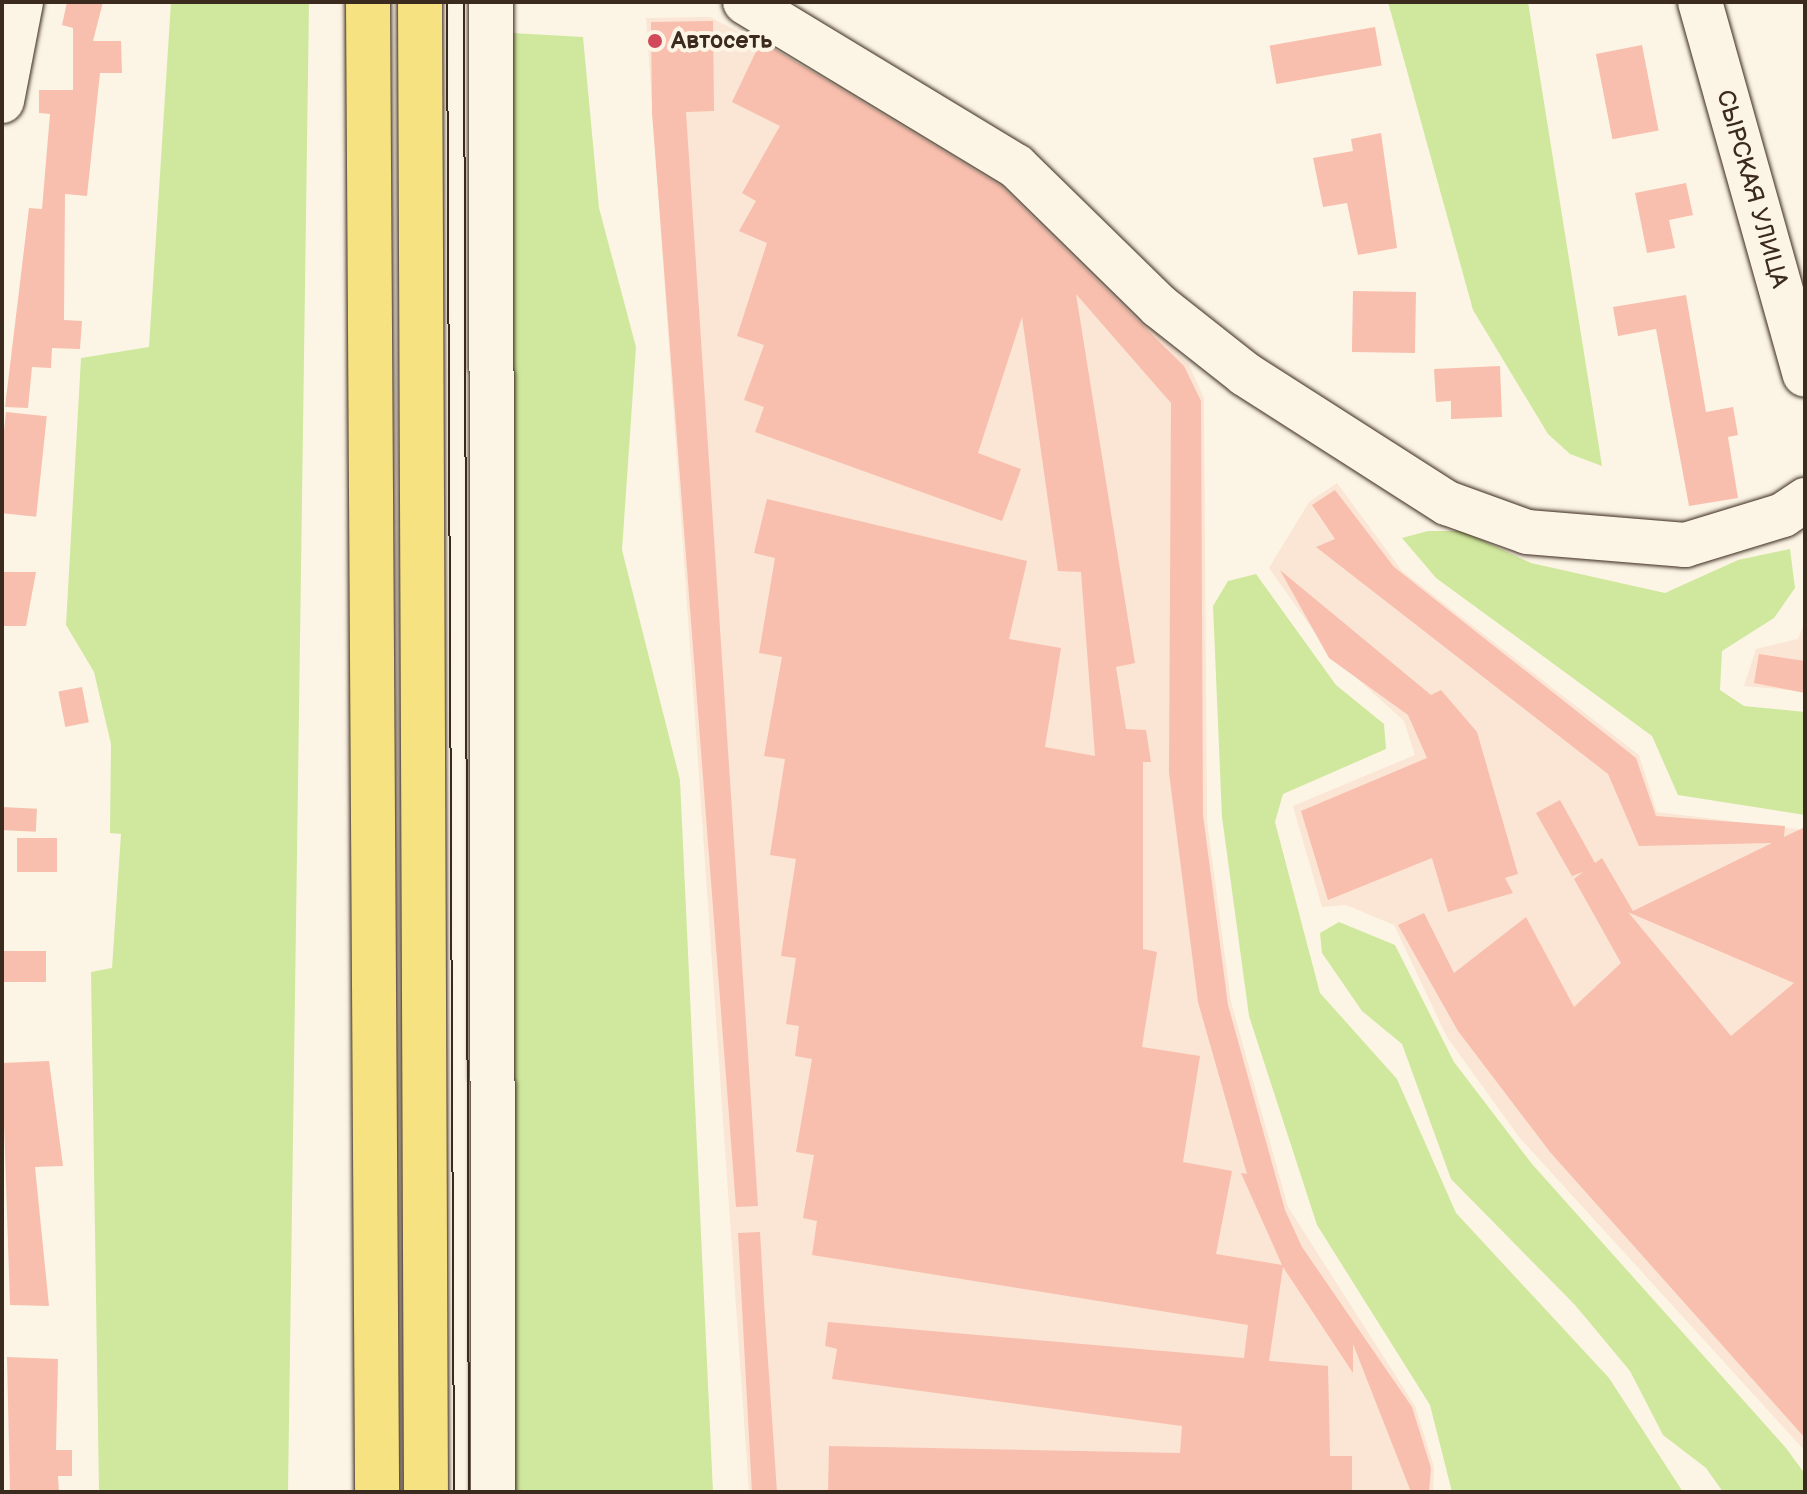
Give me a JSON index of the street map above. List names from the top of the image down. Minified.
{"streets":{"street":["СЫРСКАЯ УЛИЦА"]},"places":["Автосеть"]}
